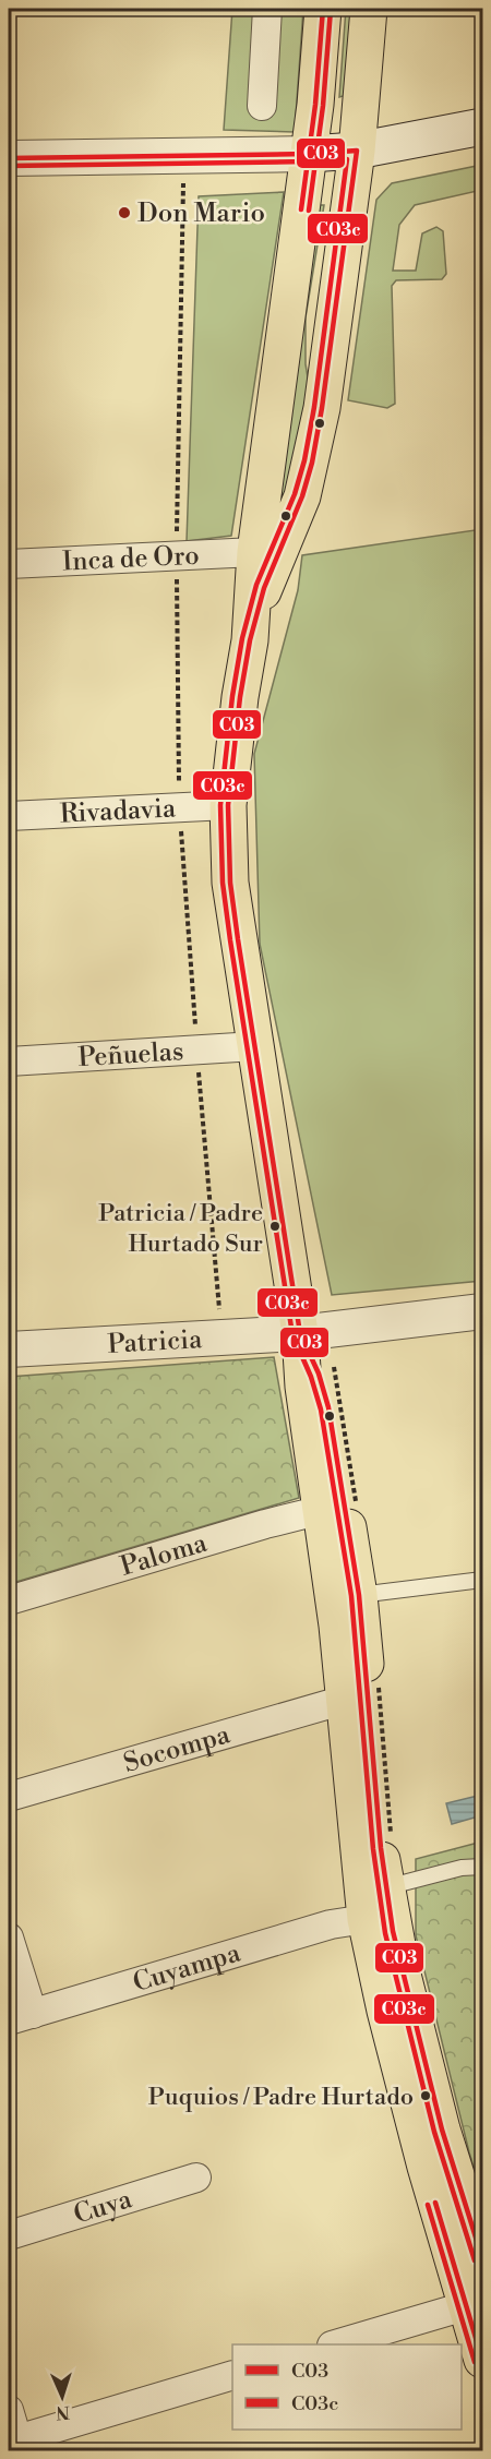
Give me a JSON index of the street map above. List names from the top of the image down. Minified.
{"streets":{"street":["Inca de Oro","Rivadavia","Peñuelas","Patricia","Paloma","Socompa","Cuyampa","Cuya"]},"places":["Don Mario","Patricia / Padre Hurtado Sur","Puquios / Padre Hurtado"],"lines":["transit line C03","transit line C03c"],"legend":["C03","C03c"],"north":"bottom"}
